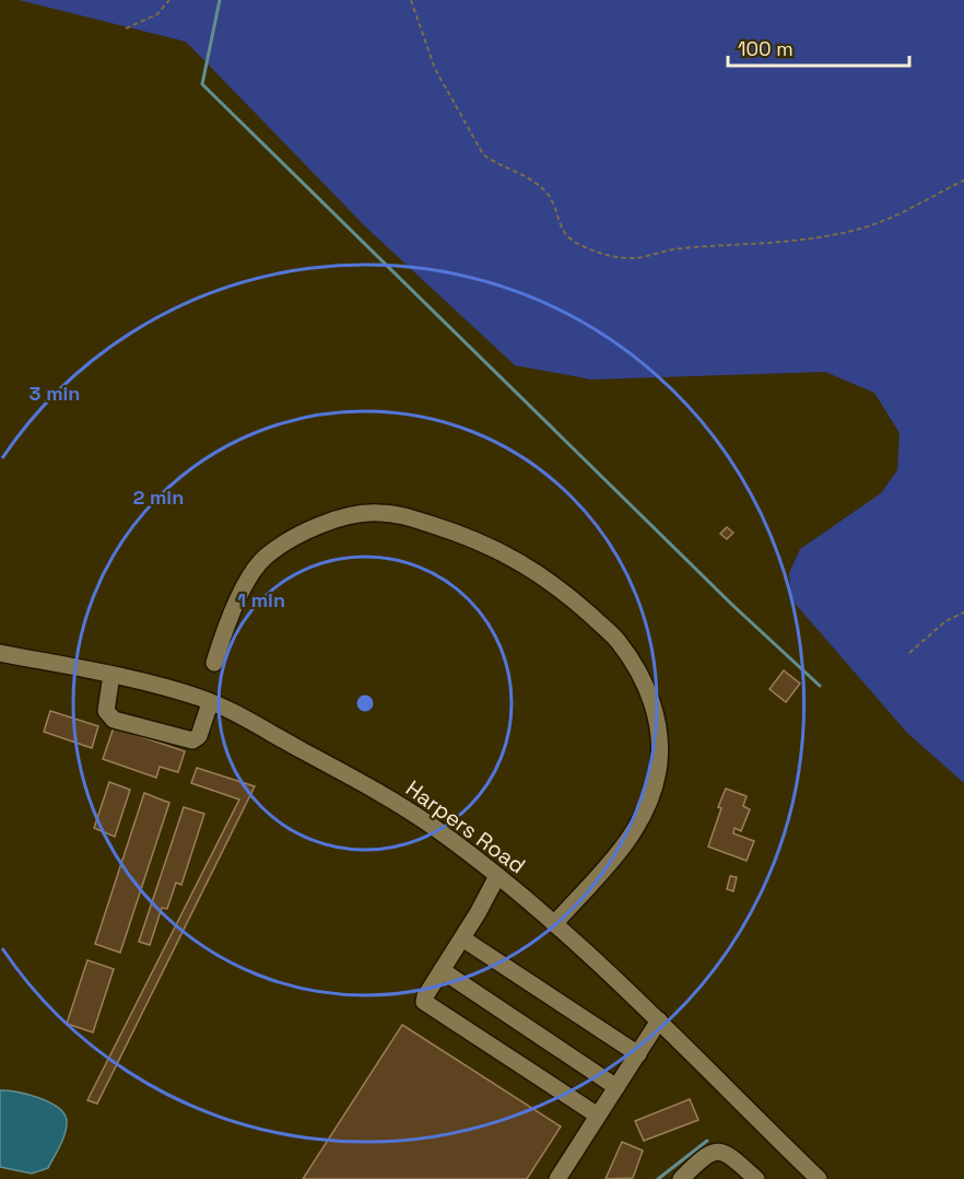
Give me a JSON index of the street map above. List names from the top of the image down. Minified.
{"streets":{"street":["Harpers Road"]},"scale_bar":"100 m","rings":["3 min","2 min","1 min"]}
